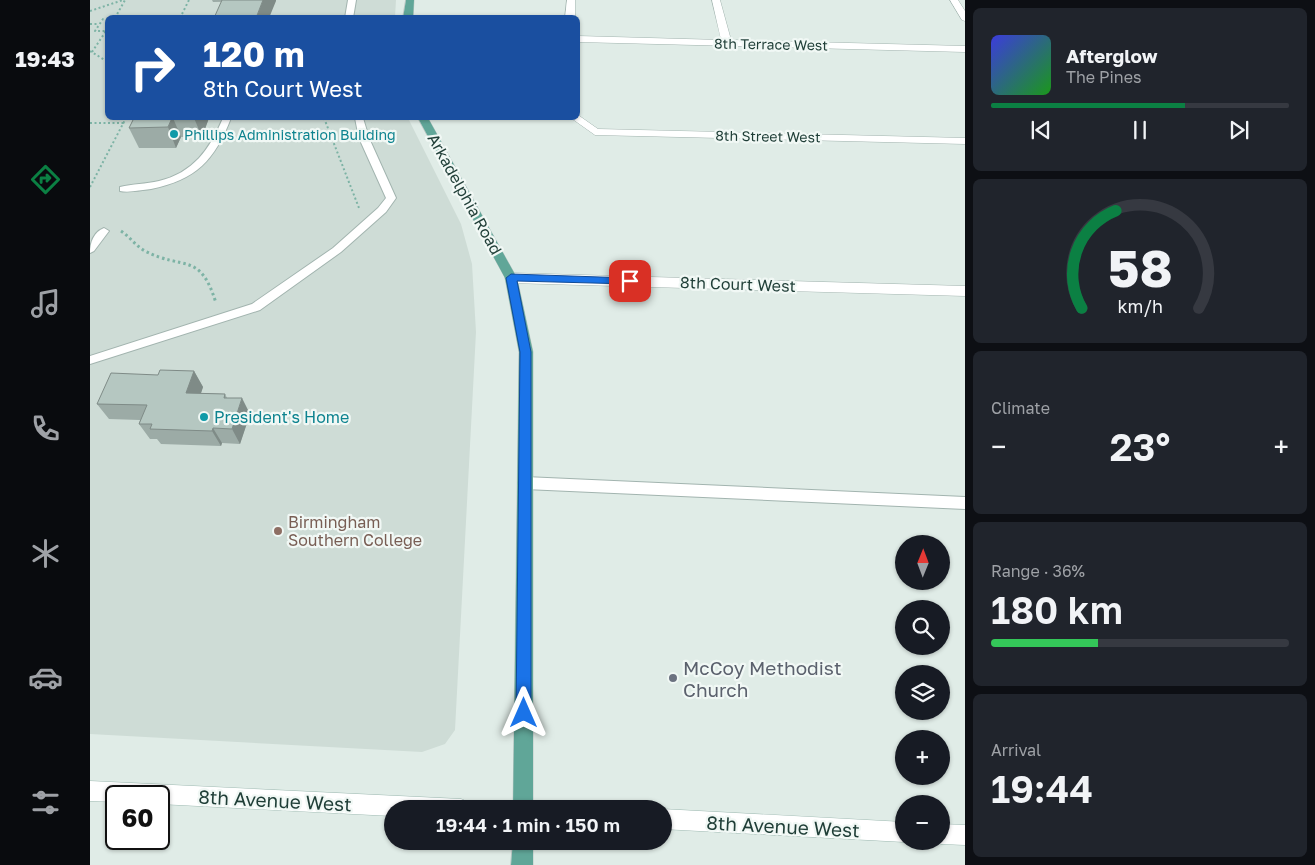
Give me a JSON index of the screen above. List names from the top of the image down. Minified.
{"streets":{"main road":["Arkadelphia Road"],"street":["8th Terrace West","8th Street West","8th Court West","8th Avenue West"]},"crossings":[["Arkadelphia Road","8th Court West"]],"places":["Phillips Administration Building","President's Home","Birmingham Southern College","McCoy Methodist Church"],"north":"top","page":{"tabs":"19:43","turn":["120 m","8th Court West"],"song":["Afterglow","The Pines"],"tile":["Climate",["Range · 36%","180 km"],["Arrival","19:44"]],"heat":["−","23°","+"],"map_buttons":["+","−"],"limit":"60","trip":"19:44 · 1 min · 150 m","gauge":["58","km/h"]}}
